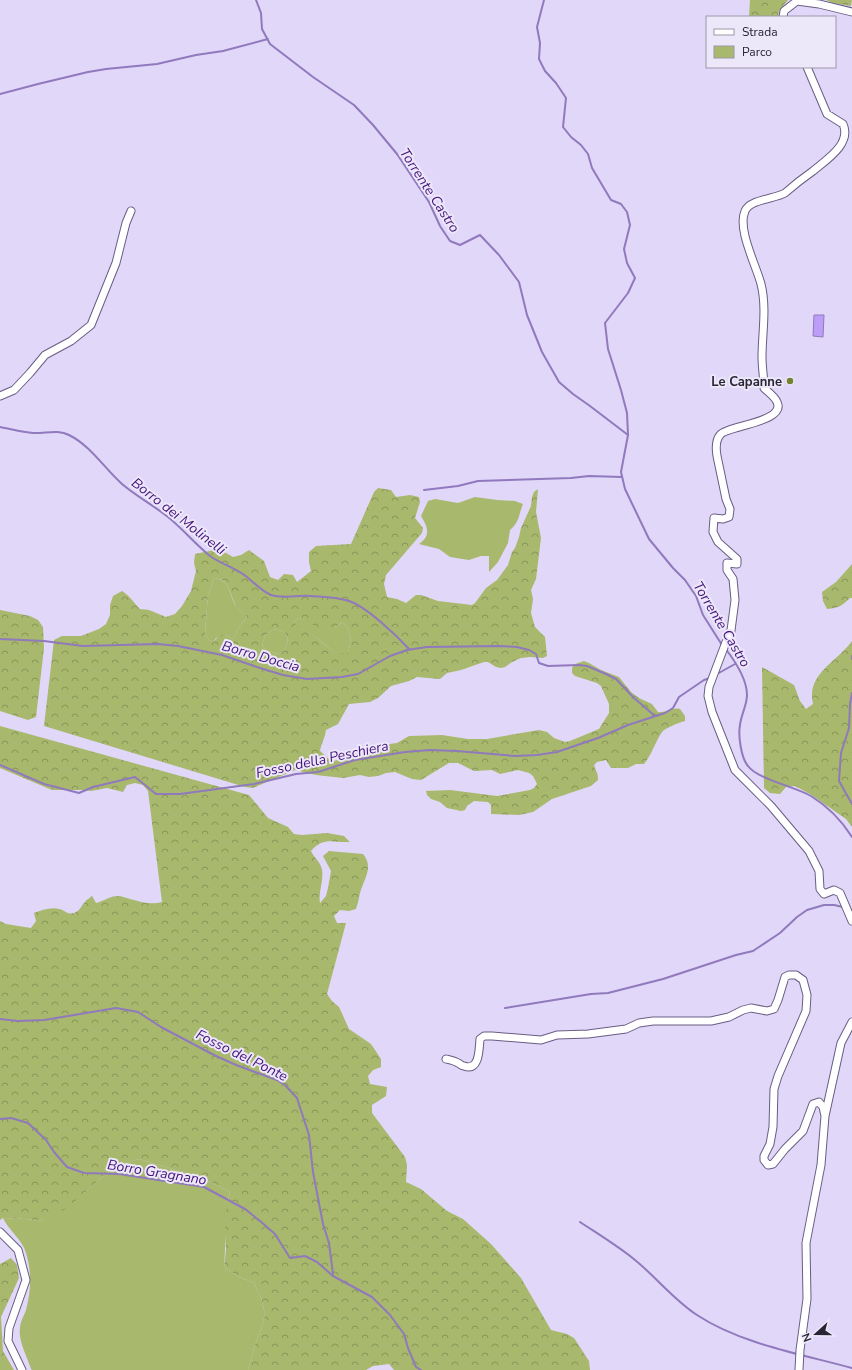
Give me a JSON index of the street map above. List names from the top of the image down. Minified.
{"water":["Torrente Castro","Borro dei Molinelli","Borro Doccia","Fosso della Peschiera","Fosso del Ponte","Borro Gragnano"],"places":["Le Capanne"],"legend":["Strada","Parco"],"north":"left"}
